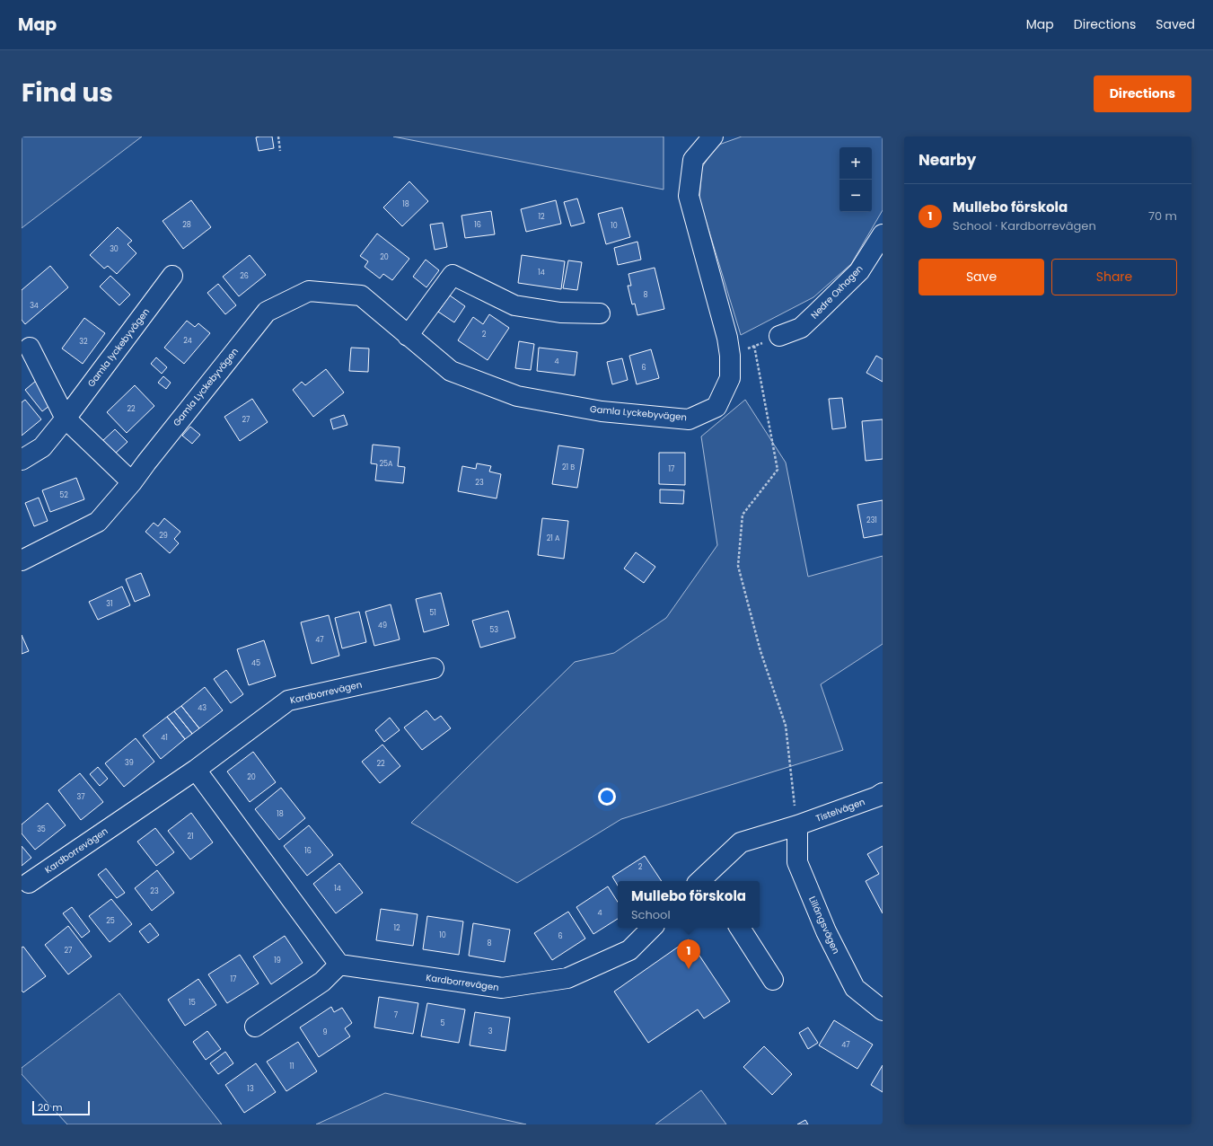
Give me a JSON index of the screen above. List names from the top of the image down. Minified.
{"streets":{"street":["Nedre Oxhagen","Gamla lyckebyvägen","Gamla Lyckebyvägen","Kardborrevägen","Tistelvägen","Lillängsvägen"]},"crossings":[["Tistelvägen","Lillängsvägen"]],"house_numbers":["18","12","28","16","10","30","20","14","26","8","34","2","24","32","4","6","22","27","25A","21 B","17","23","52","231","29","21 A","31","51","49","53","47","45","43","41","39","22","20","37","18","35","21","16","2","14","23","4","25","12","10","6","8","27","19","17","15","7","5","3","9","47","11","13"],"scale_bar":"20 m","page":{"header":"Map","nav":["Map","Directions","Saved"],"title":"Find us","buttons":["Directions",["Save","Share"]],"heading":"Nearby","map_buttons":["+","−"],"list":[{"mark":"1","name":"Mullebo förskola","note":"School · Kardborrevägen","value":"70 m"}],"popup":["Mullebo förskola","School"],"pins":"1","scale":"20 m"}}
